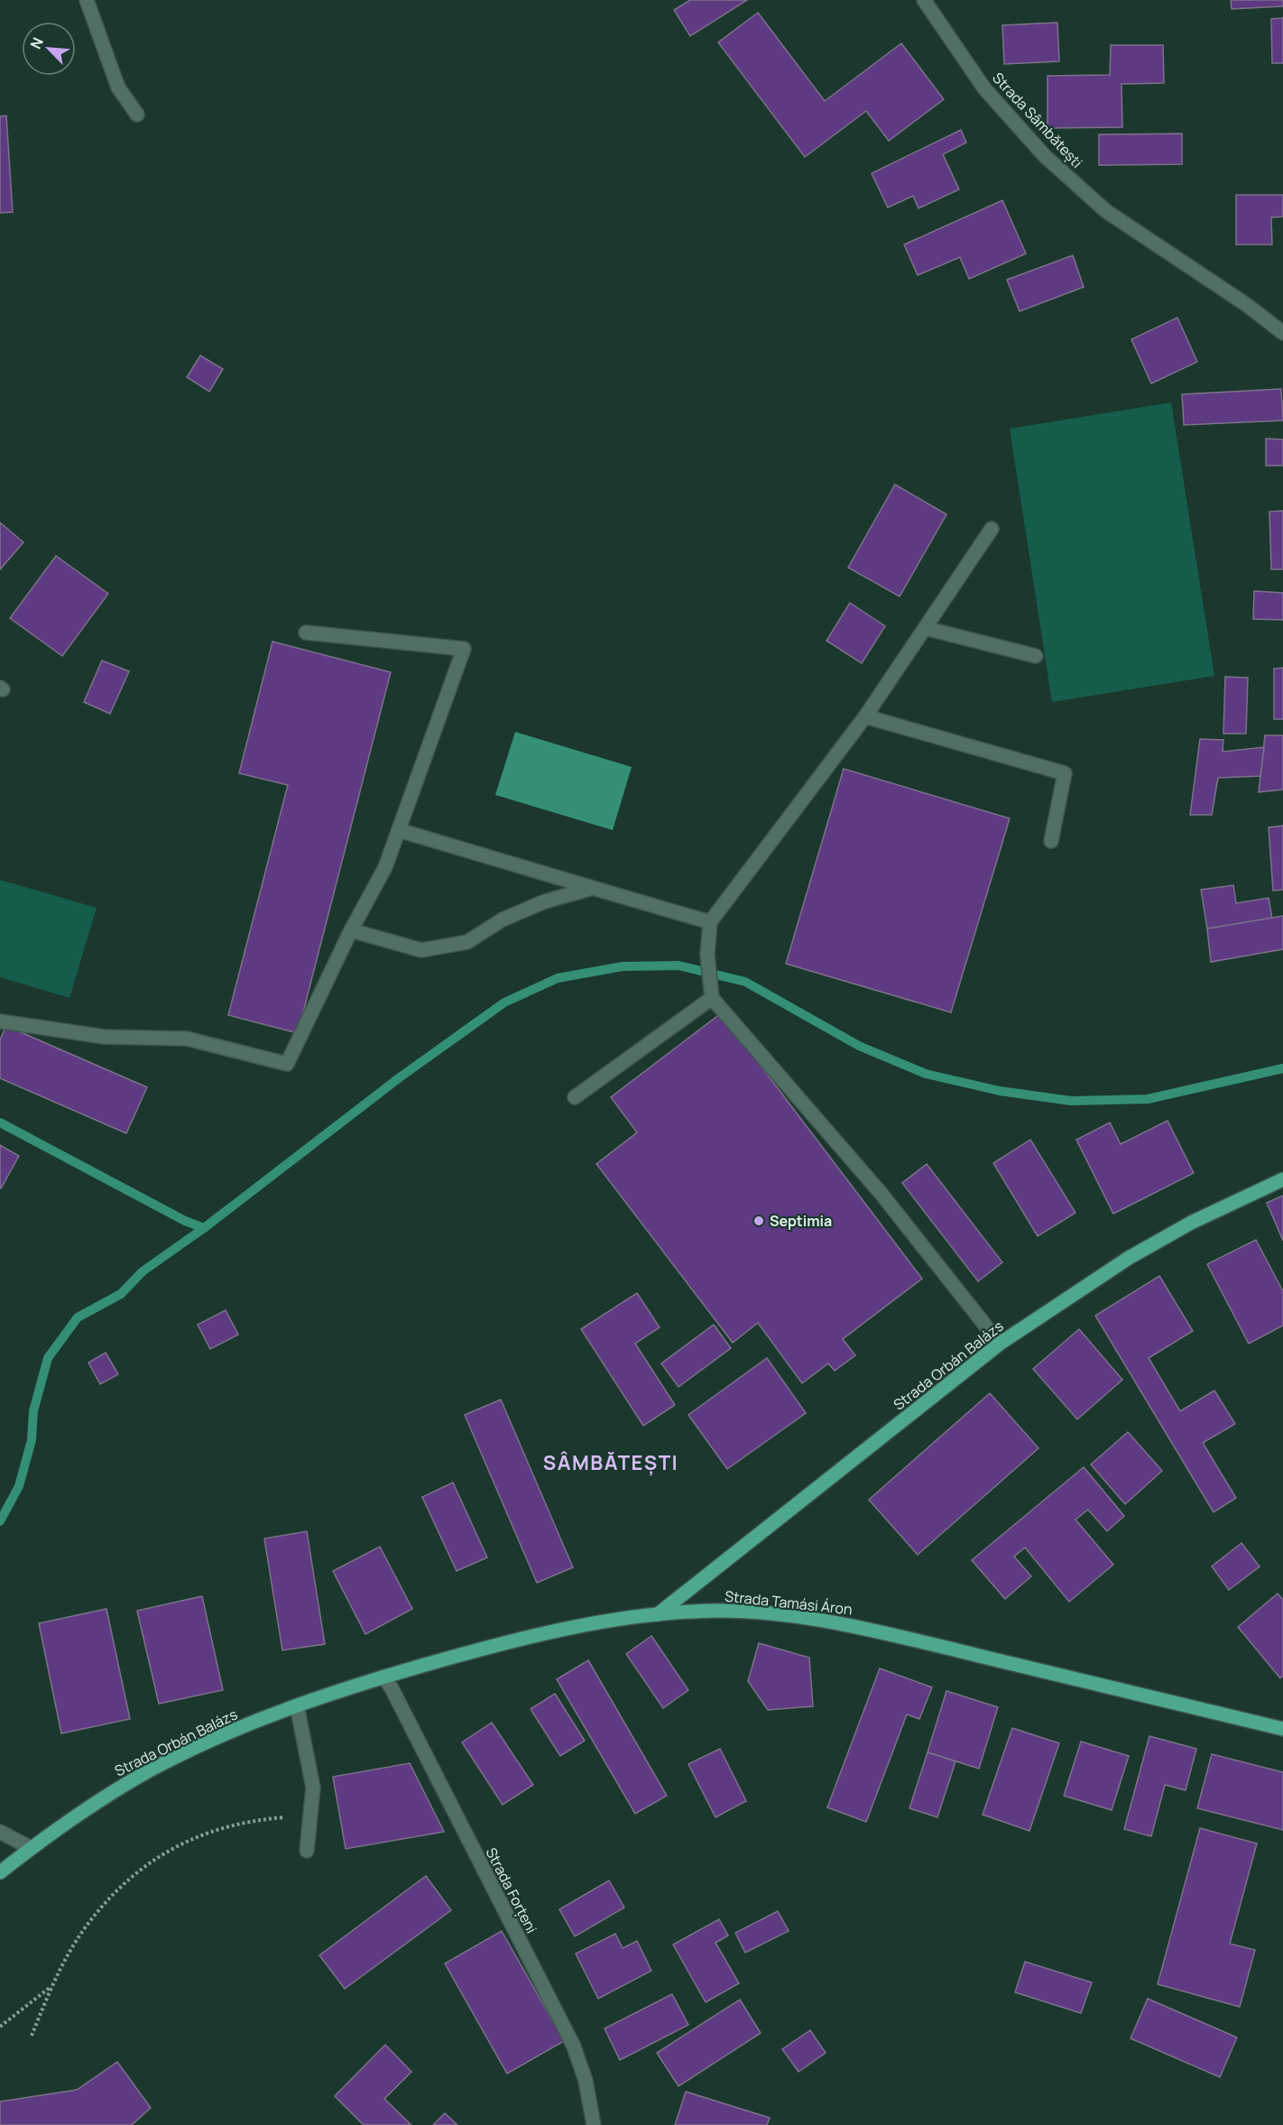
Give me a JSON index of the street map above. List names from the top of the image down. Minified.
{"streets":{"main road":["Strada Orbán Balázs","Strada Tamási Áron"],"street":["Strada Sâmbătești","Strada Forțeni"]},"crossings":[["Strada Orbán Balázs","Strada Tamási Áron"],["Strada Orbán Balázs","Strada Forțeni"],["Strada Tamási Áron","Strada Forțeni"]],"districts":["SÂMBĂTEȘTI"],"places":["Septimia"],"north":"top left"}
